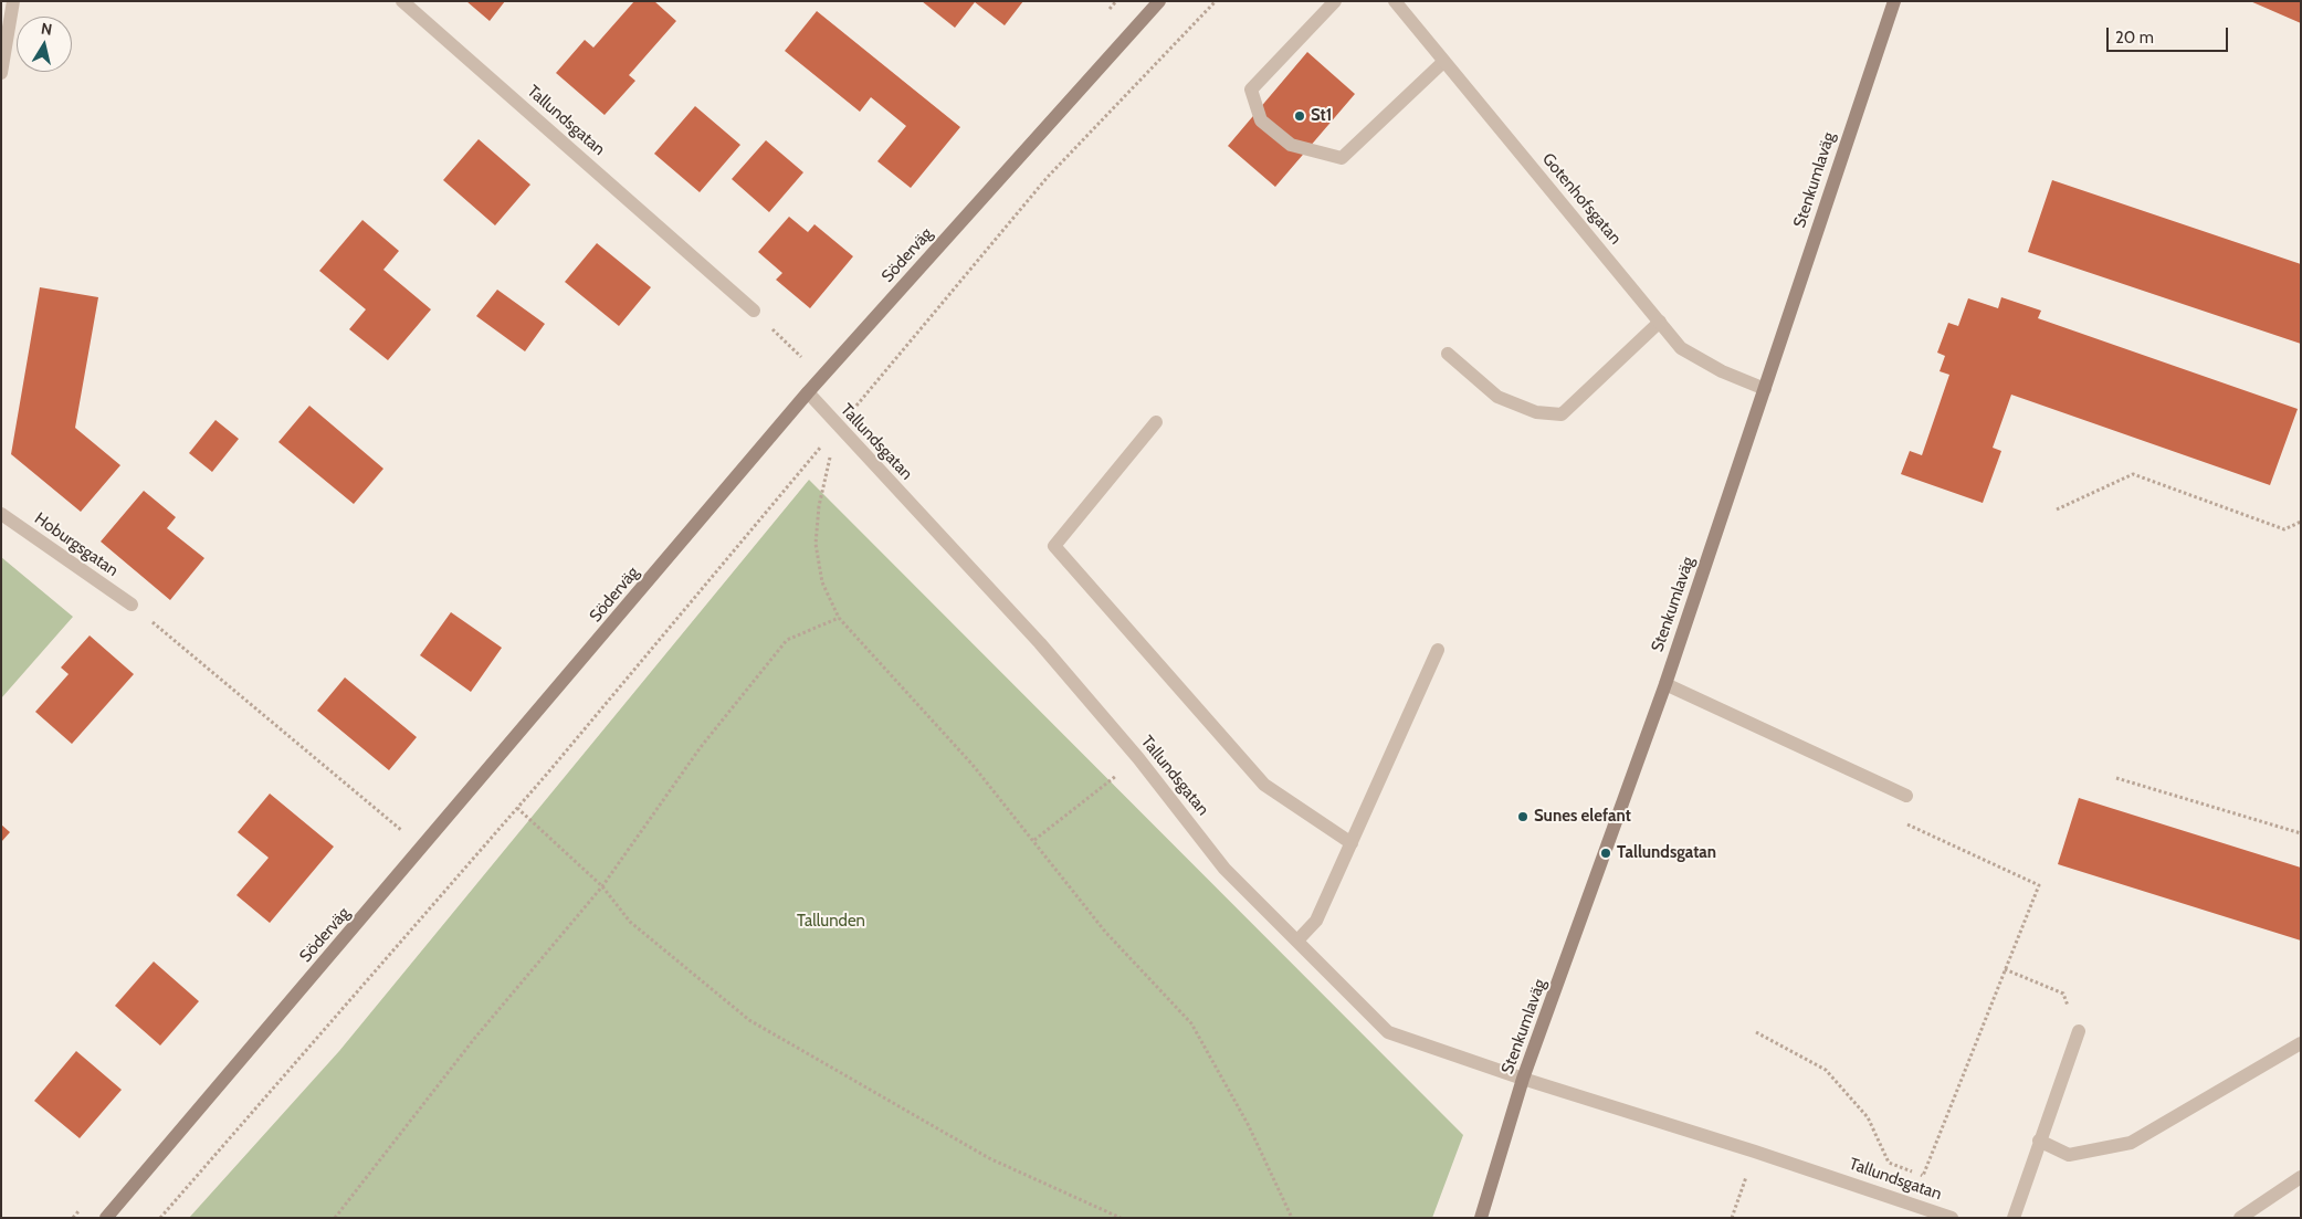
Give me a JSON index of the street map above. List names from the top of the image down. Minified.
{"streets":{"main road":["Stenkumlaväg","Söderväg"],"street":["Tallundsgatan","Gotenhofsgatan","Hoburgsgatan"]},"crossings":[["Tallundsgatan","Stenkumlaväg"],["Tallundsgatan","Söderväg"],["Stenkumlaväg","Gotenhofsgatan"]],"parks":["Tallunden"],"places":["St1","Sunes elefant","Tallundsgatan"],"scale_bar":"20 m","north":"top"}
